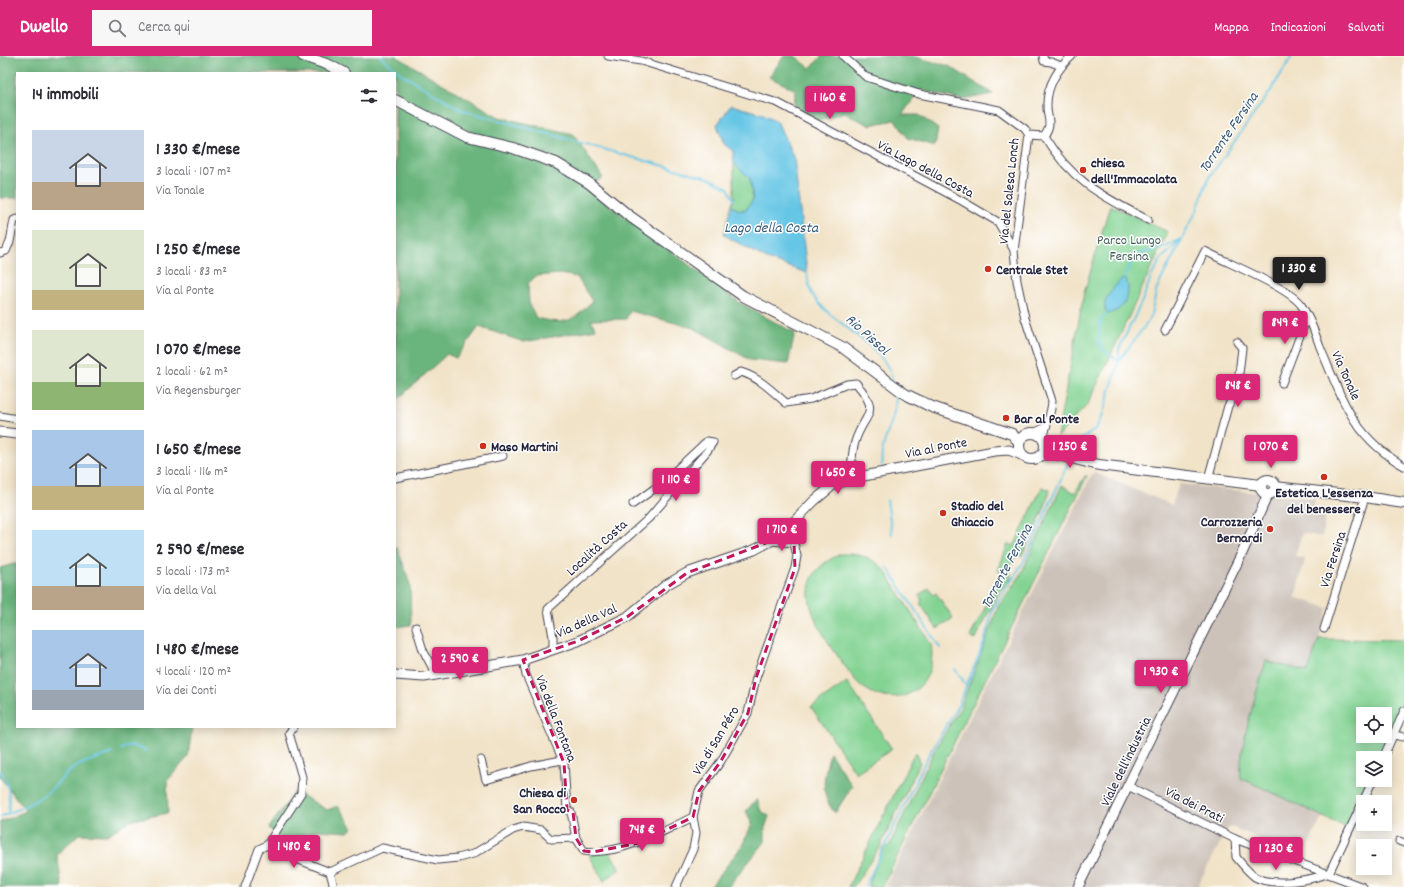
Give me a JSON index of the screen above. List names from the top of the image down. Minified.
{"streets":{"main road":["Via al Ponte"],"street":["Via Lago della Costa","Via del Salesa Lonch","Via Tonale","Località Costa","Via Fersina","Via della Val","Via della Fontana","Via di San Péro","Viale dell'industria","Via dei Prati"]},"crossings":[["Via Lago della Costa","Via del Salesa Lonch"],["Via del Salesa Lonch","Via al Ponte"],["Via al Ponte","Via della Val"],["Via al Ponte","Via di San Péro"],["Località Costa","Via della Val"],["Via della Val","Via della Fontana"],["Via della Fontana","Via di San Péro"],["Viale dell'industria","Via dei Prati"]],"water":["Torrente Fersina","Lago della Costa","Rio Pissol"],"parks":["Parco Lungo Fersina"],"places":["chiesa dell'Immacolata","Centrale Stet","Bar al Ponte","Maso Martini","Estetica L'essenza del benessere","Stadio del Ghiaccio","Carrozzeria Bernardi","Chiesa di San Rocco"],"page":{"header":"Dwello","search":"Cerca qui","nav":["Mappa","Indicazioni","Salvati"],"heading":"14 immobili","price":["1 160 €","1 330 €","849 €","848 €","1 250 €","1 070 €","1 650 €","1 110 €","1 710 €","2 590 €","1 930 €","748 €","1 480 €","1 230 €"],"list":[{"name":"1 330 €/mese","note":"3 locali · 107 m² · Via Tonale"},{"name":"1 250 €/mese","note":"3 locali · 83 m² · Via al Ponte"},{"name":"1 070 €/mese","note":"2 locali · 62 m² · Via Regensburger"},{"name":"1 650 €/mese","note":"3 locali · 116 m² · Via al Ponte"},{"name":"2 590 €/mese","note":"5 locali · 173 m² · Via della Val"},{"name":"1 480 €/mese","note":"4 locali · 120 m² · Via dei Conti"}],"map_buttons":["+","−"]}}
